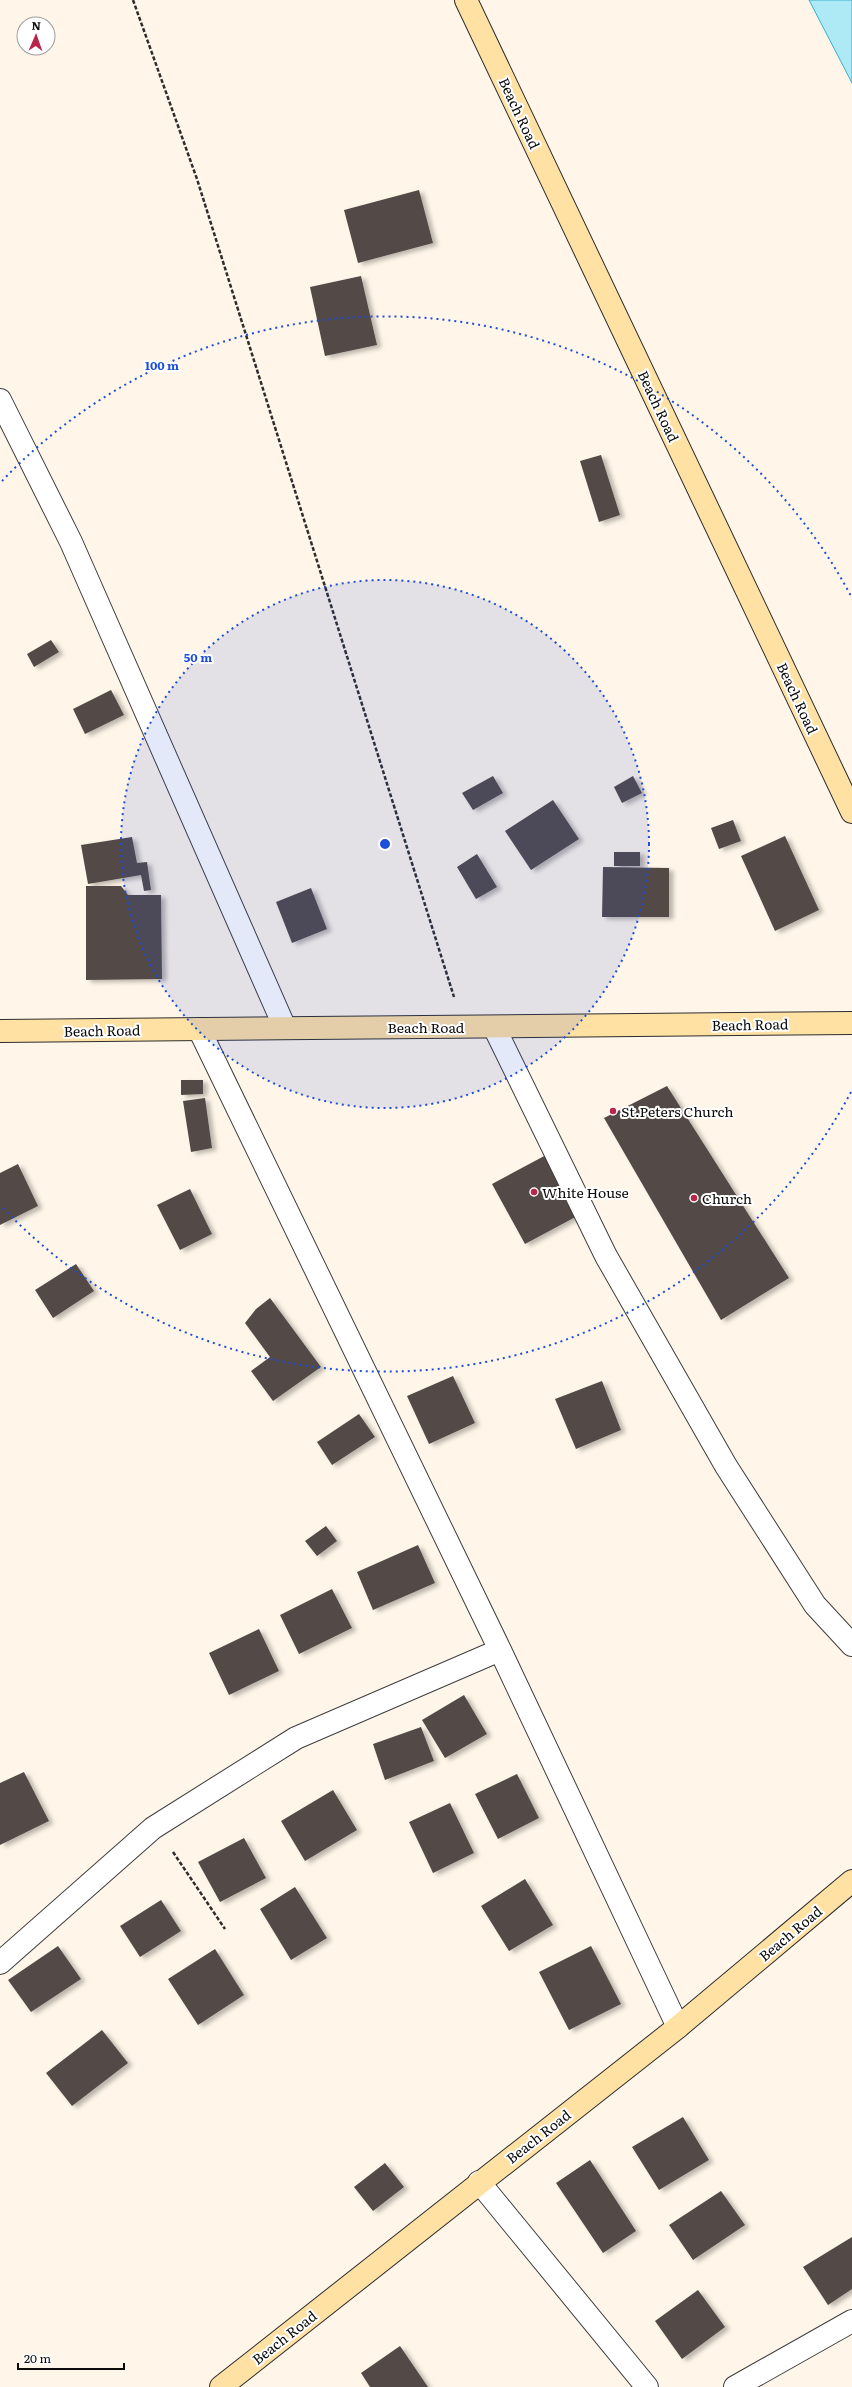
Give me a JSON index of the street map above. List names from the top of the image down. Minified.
{"streets":{"street":["Beach Road"]},"places":["St.Peters Church","White House","Church"],"scale_bar":"20 m","north":"top","rings":["100 m","50 m"]}
